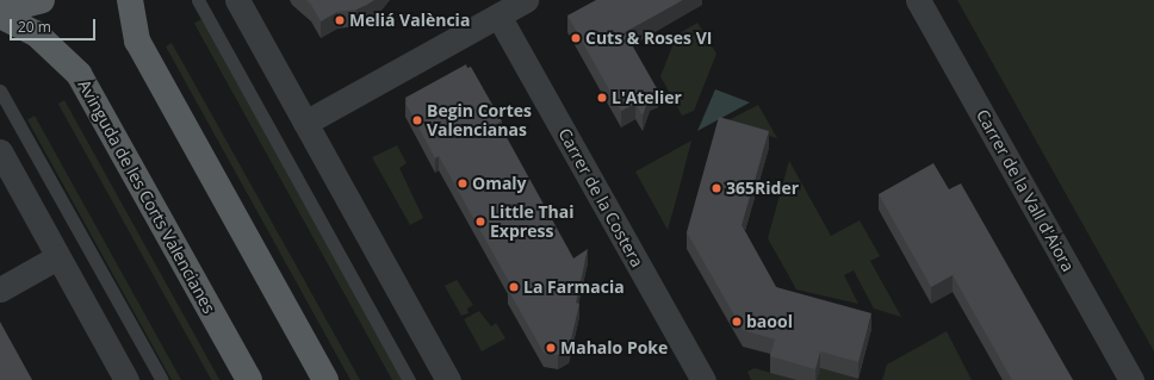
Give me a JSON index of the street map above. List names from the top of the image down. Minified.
{"streets":{"main road":["Avinguda de les Corts Valencianes"],"street":["Carrer de la Vall d'Aiora","Carrer de la Costera"]},"places":["Meliá València","Cuts & Roses VI","L'Atelier","Begin Cortes Valencianas","Omaly","365Rider","Little Thai Express","La Farmacia","baool","Mahalo Poke"],"scale_bar":"20 m"}
